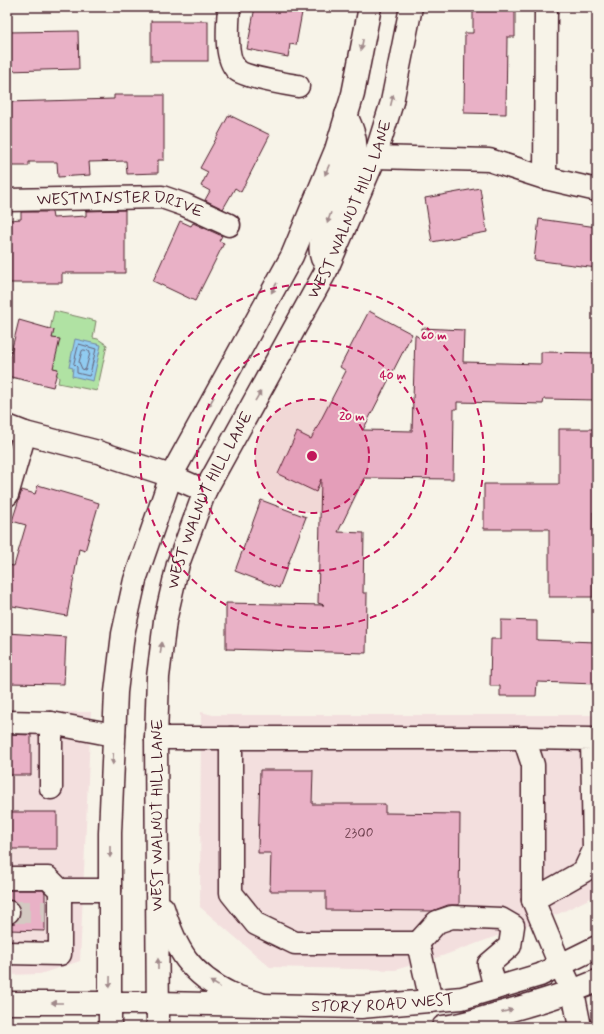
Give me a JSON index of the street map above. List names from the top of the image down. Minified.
{"streets":{"main road":["WESTMINSTER DRIVE","WEST WALNUT HILL LANE","STORY ROAD WEST"]},"crossings":[["WEST WALNUT HILL LANE","STORY ROAD WEST"]],"house_numbers":["2300"],"rings":["60 m","40 m","20 m"]}
